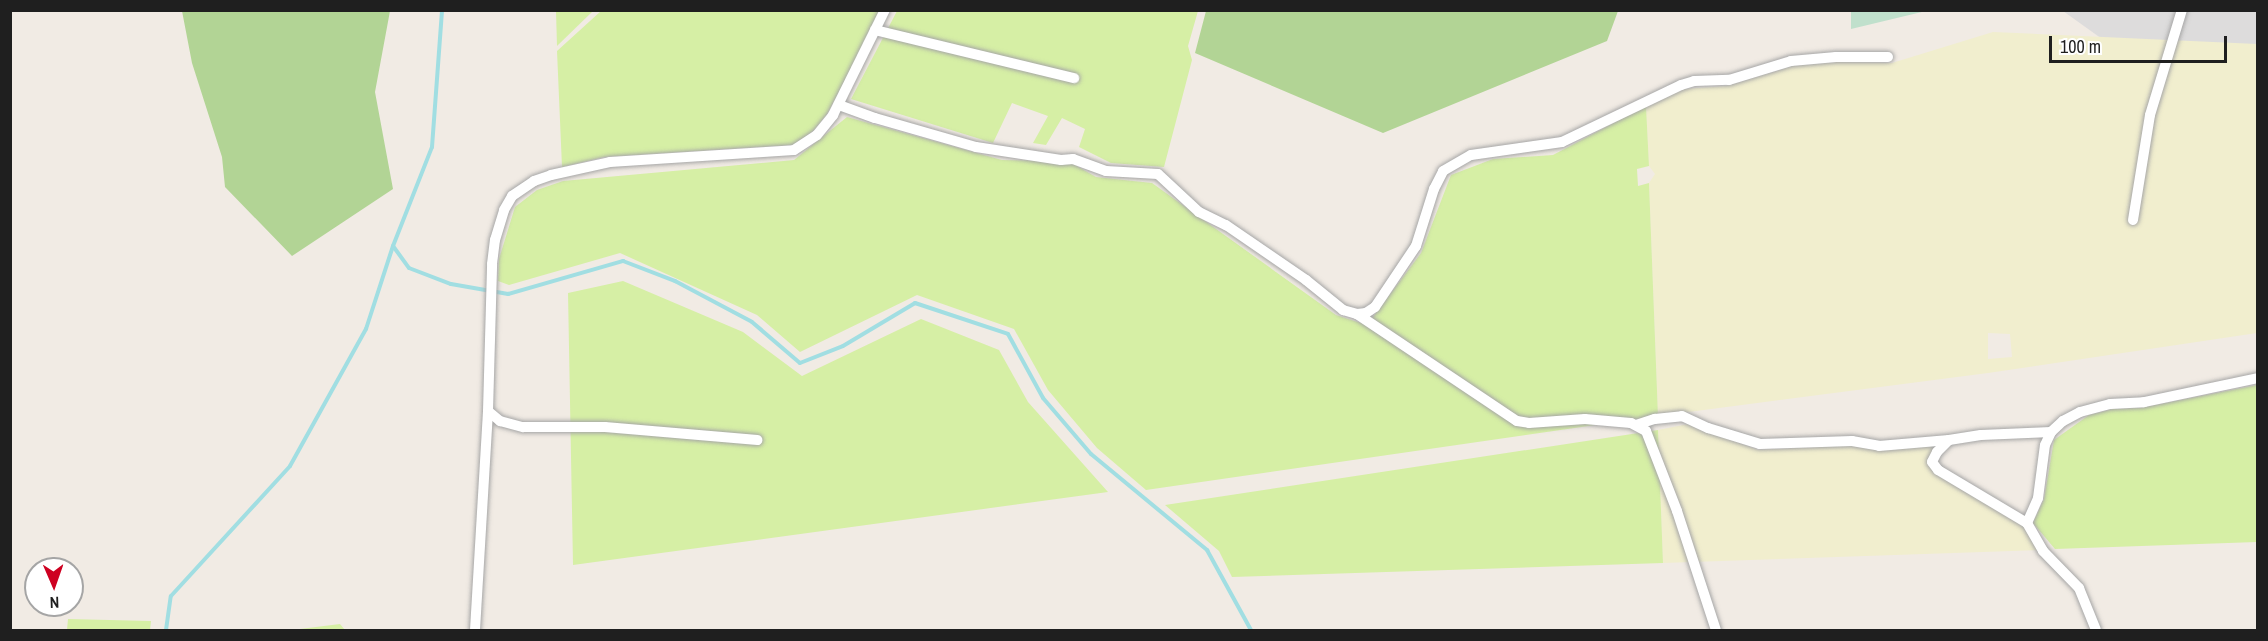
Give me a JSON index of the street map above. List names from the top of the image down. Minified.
{"scale_bar":"100 m","north":"bottom"}
